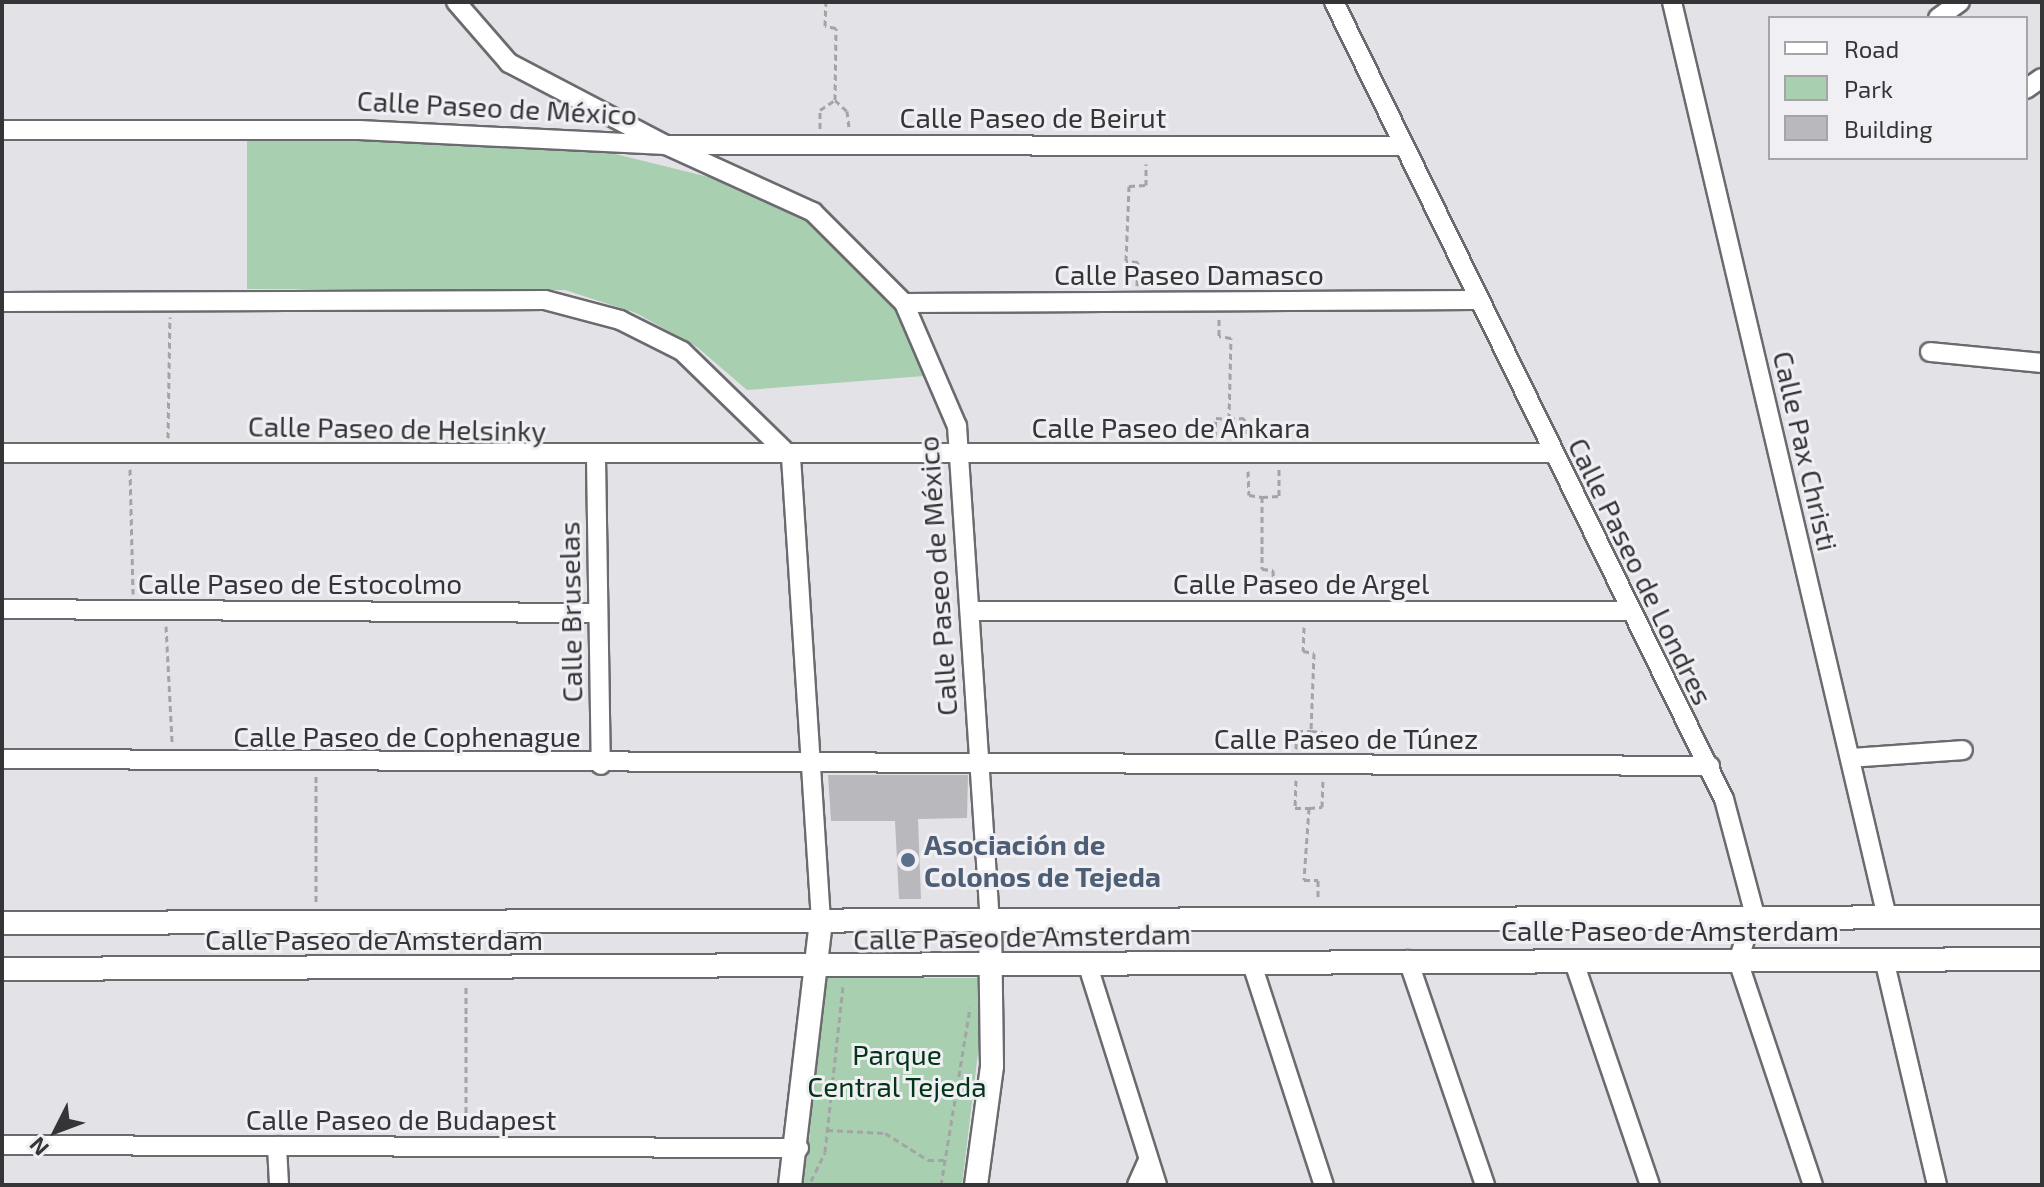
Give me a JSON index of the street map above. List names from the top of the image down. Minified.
{"streets":{"main road":["Calle Paseo de México","Calle Paseo de Amsterdam"],"street":["Calle Paseo de Beirut","Calle Paseo Damasco","Calle Paseo de Ankara","Calle Paseo de Helsinky","Calle Pax Christi","Calle Paseo de Londres","Calle Paseo de Estocolmo","Calle Paseo de Argel","Calle Bruselas","Calle Paseo de Cophenague","Calle Paseo de Túnez","Calle Paseo de Budapest"]},"crossings":[["Calle Paseo de México","Calle Paseo de Beirut"],["Calle Paseo de México","Calle Paseo Damasco"],["Calle Paseo de México","Calle Paseo de Ankara"],["Calle Paseo de México","Calle Paseo de Argel"],["Calle Paseo de México","Calle Paseo de Cophenague"],["Calle Paseo de México","Calle Paseo de Túnez"],["Calle Paseo de México","Calle Paseo de Amsterdam"],["Calle Paseo de Beirut","Calle Paseo de Londres"],["Calle Paseo Damasco","Calle Paseo de Londres"],["Calle Paseo de Ankara","Calle Paseo de Helsinky"],["Calle Paseo de Ankara","Calle Paseo de Londres"],["Calle Paseo de Helsinky","Calle Bruselas"],["Calle Pax Christi","Calle Paseo de Amsterdam"],["Calle Paseo de Londres","Calle Paseo de Argel"],["Calle Paseo de Londres","Calle Paseo de Túnez"],["Calle Paseo de Londres","Calle Paseo de Amsterdam"],["Calle Paseo de Estocolmo","Calle Bruselas"],["Calle Bruselas","Calle Paseo de Cophenague"],["Calle Paseo de Cophenague","Calle Paseo de Túnez"]],"parks":["Parque Central Tejeda"],"places":["Asociación de Colonos de Tejeda"],"legend":["Road","Park","Building"],"north":"bottom left"}
